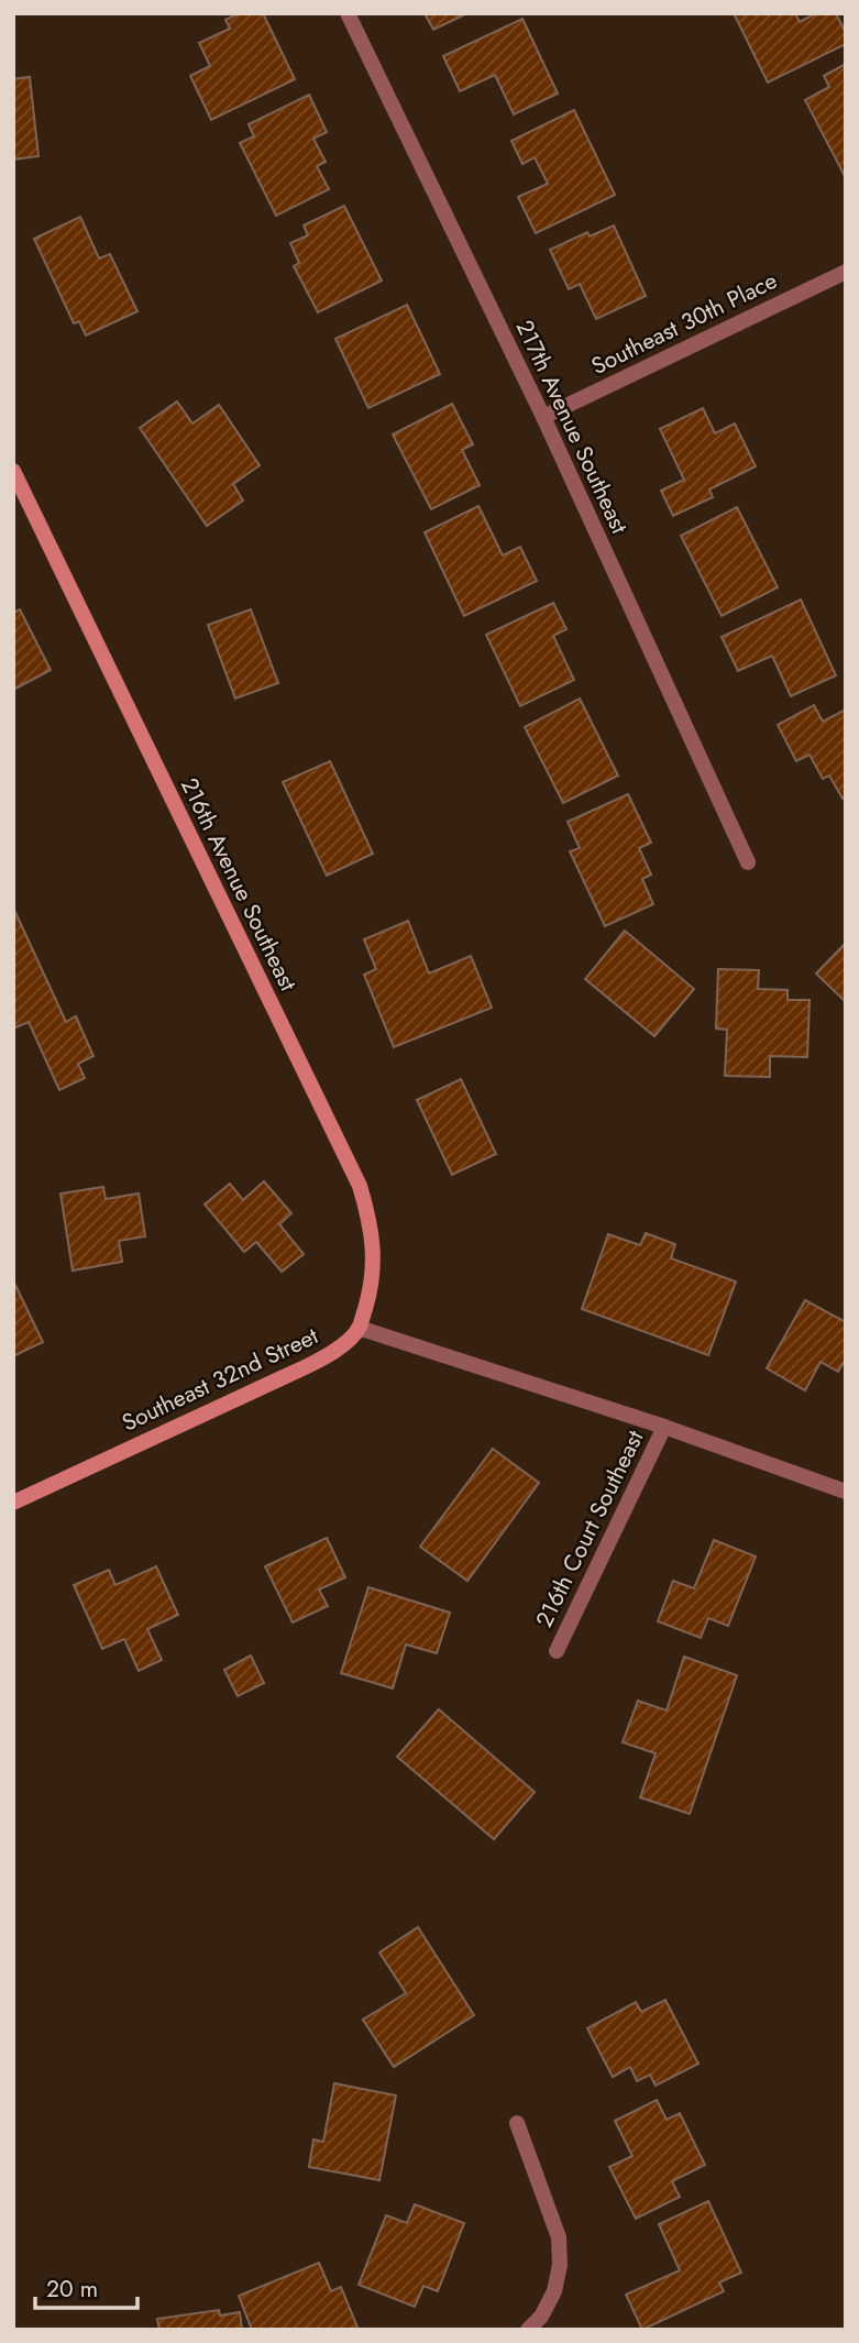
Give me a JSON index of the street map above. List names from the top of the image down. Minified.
{"streets":{"street":["Southeast 30th Place","217th Avenue Southeast","216th Avenue Southeast","Southeast 32nd Street","216th Court Southeast"]},"crossings":[["Southeast 30th Place","217th Avenue Southeast"],["216th Avenue Southeast","Southeast 32nd Street"]],"scale_bar":"20 m"}
